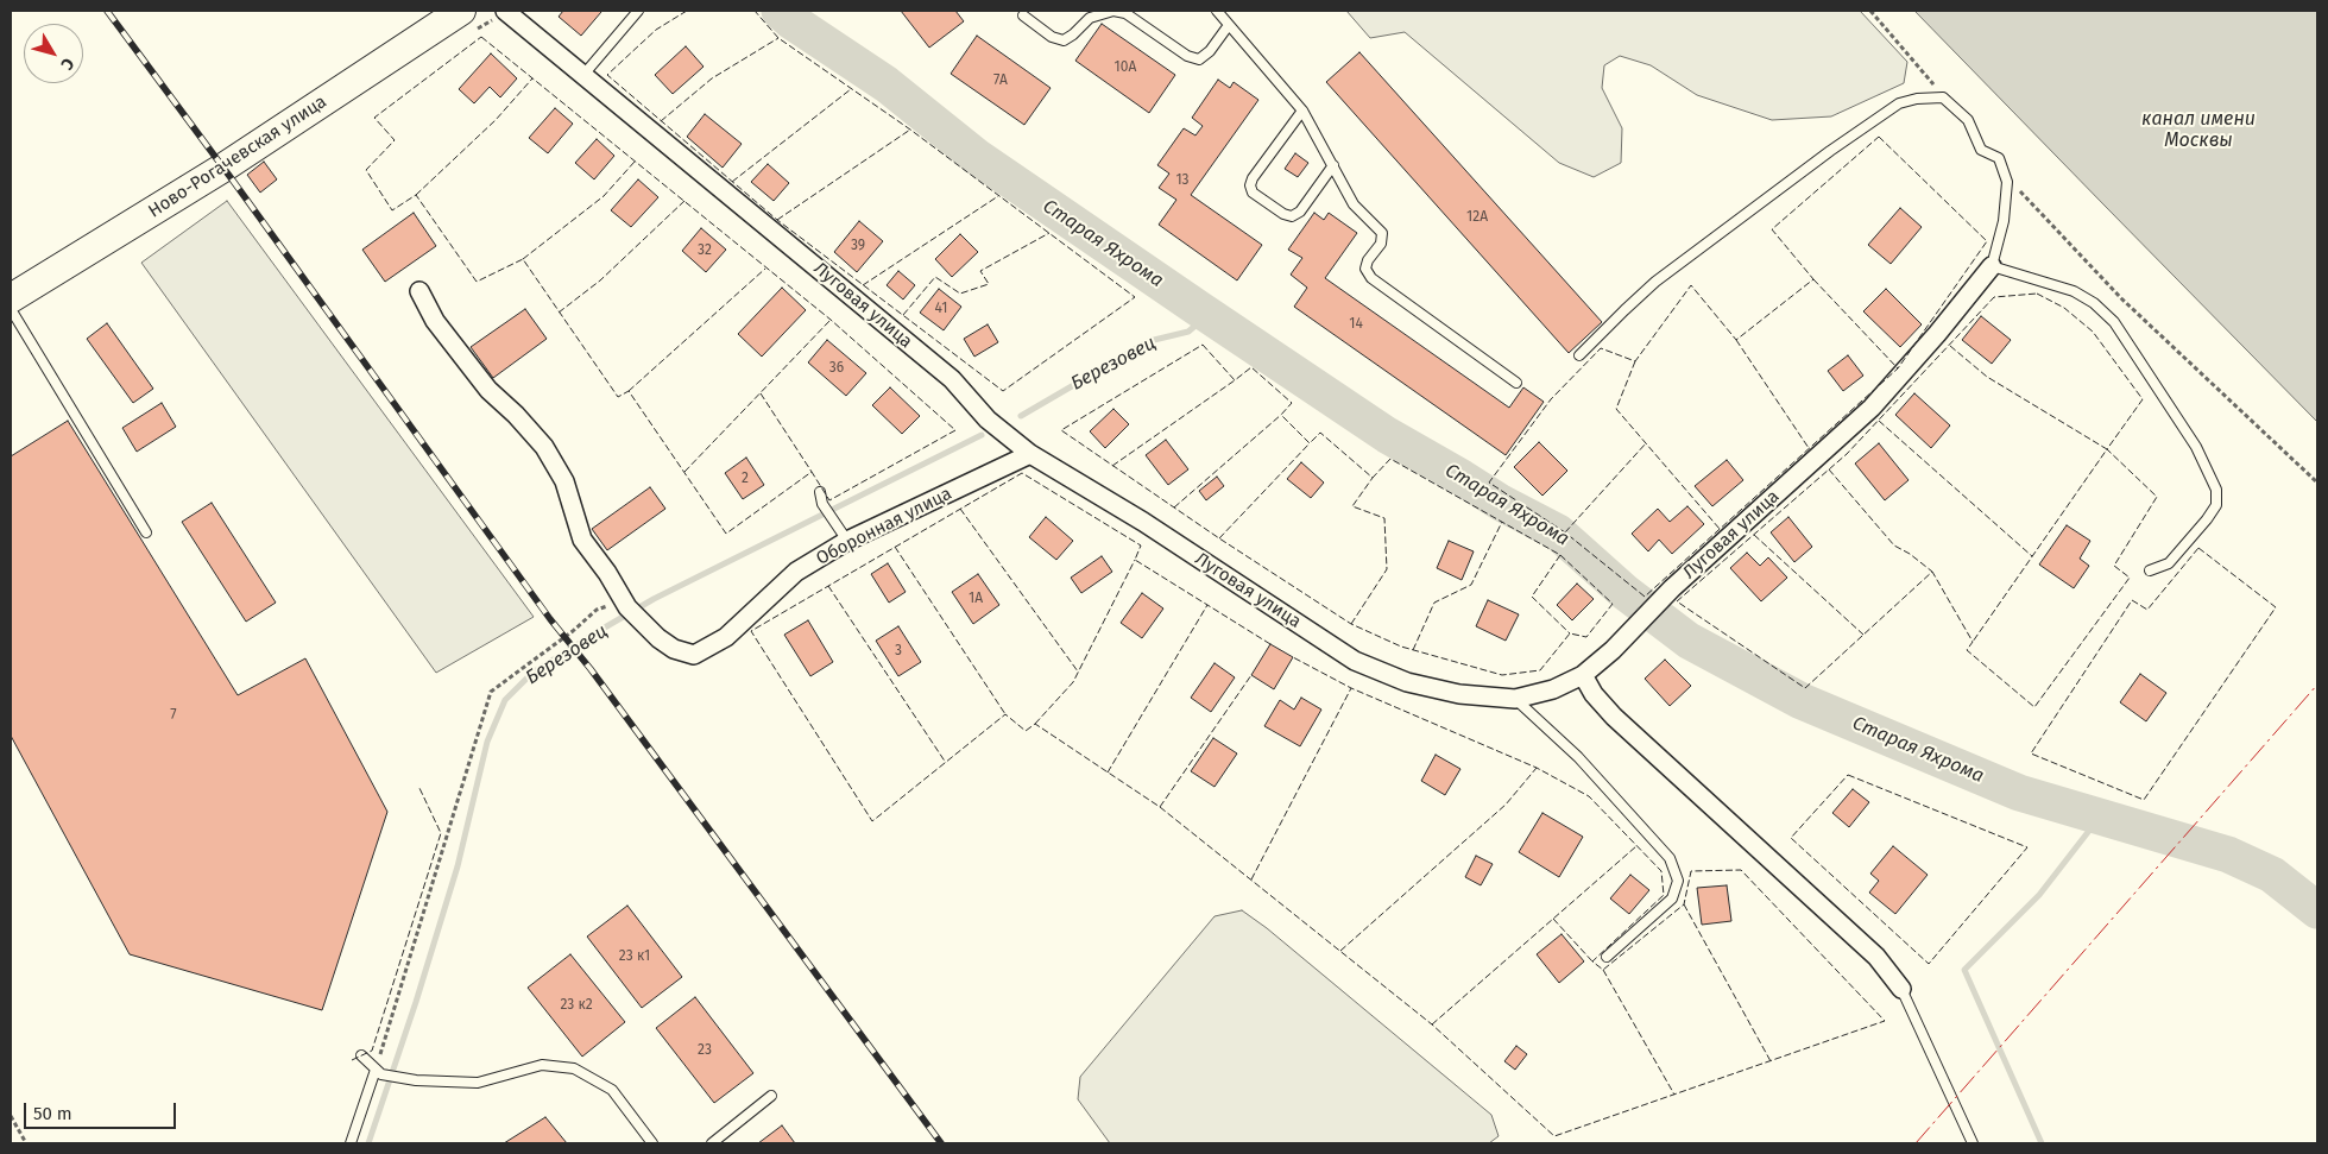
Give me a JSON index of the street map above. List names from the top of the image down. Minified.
{"streets":{"main road":["Ново-Рогачевская улица"],"street":["Луговая улица","Оборонная улица"]},"crossings":[["Луговая улица","Оборонная улица"]],"water":["канал имени Москвы","Старая Яхрома","Березовец"],"house_numbers":["10А","7А","13","12А","39","32","41","14","36","2","1А","3","7","23 к1","23 к2","23"],"scale_bar":"50 m","north":"bottom right"}
